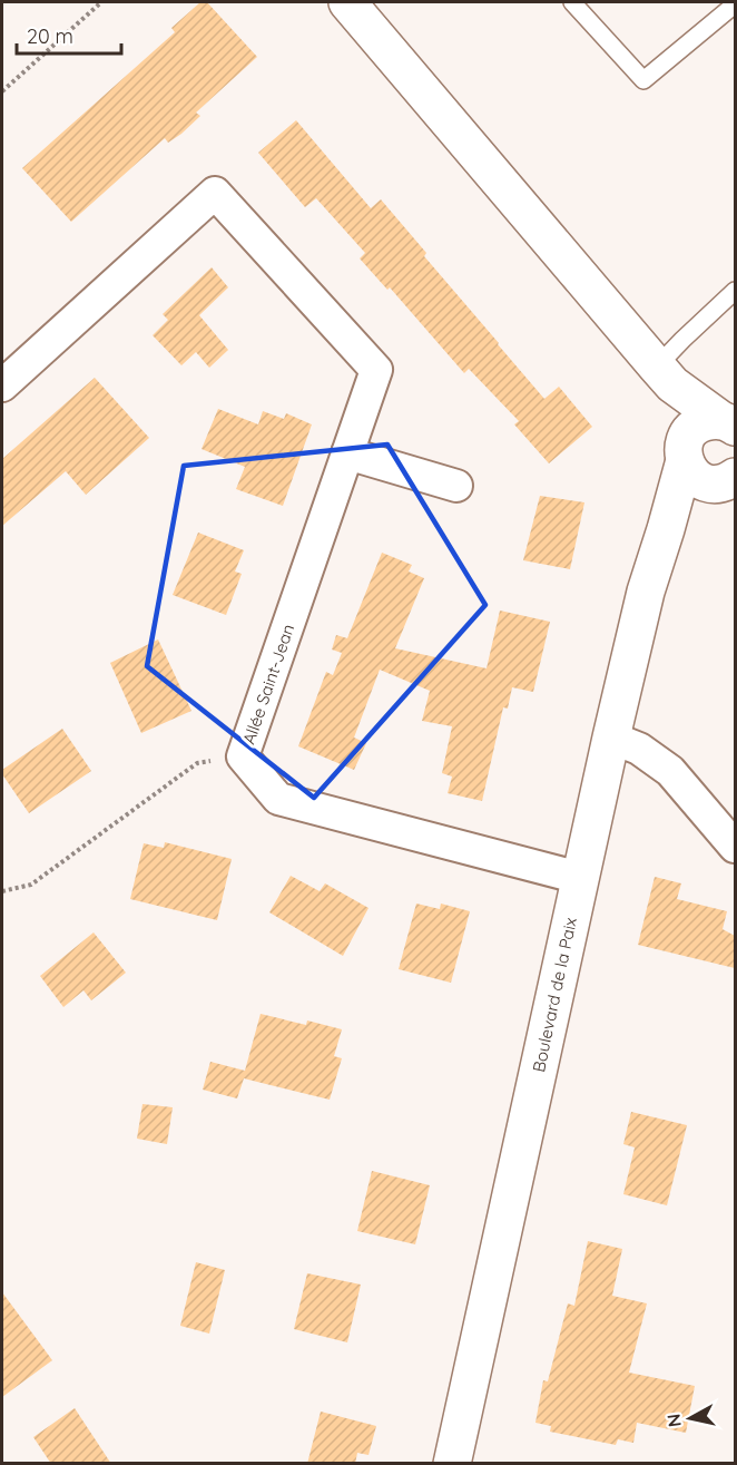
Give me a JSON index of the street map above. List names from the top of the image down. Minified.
{"streets":{"main road":["Boulevard de la Paix"],"street":["Allée Saint-Jean"]},"crossings":[["Allée Saint-Jean","Boulevard de la Paix"]],"scale_bar":"20 m","north":"left"}
